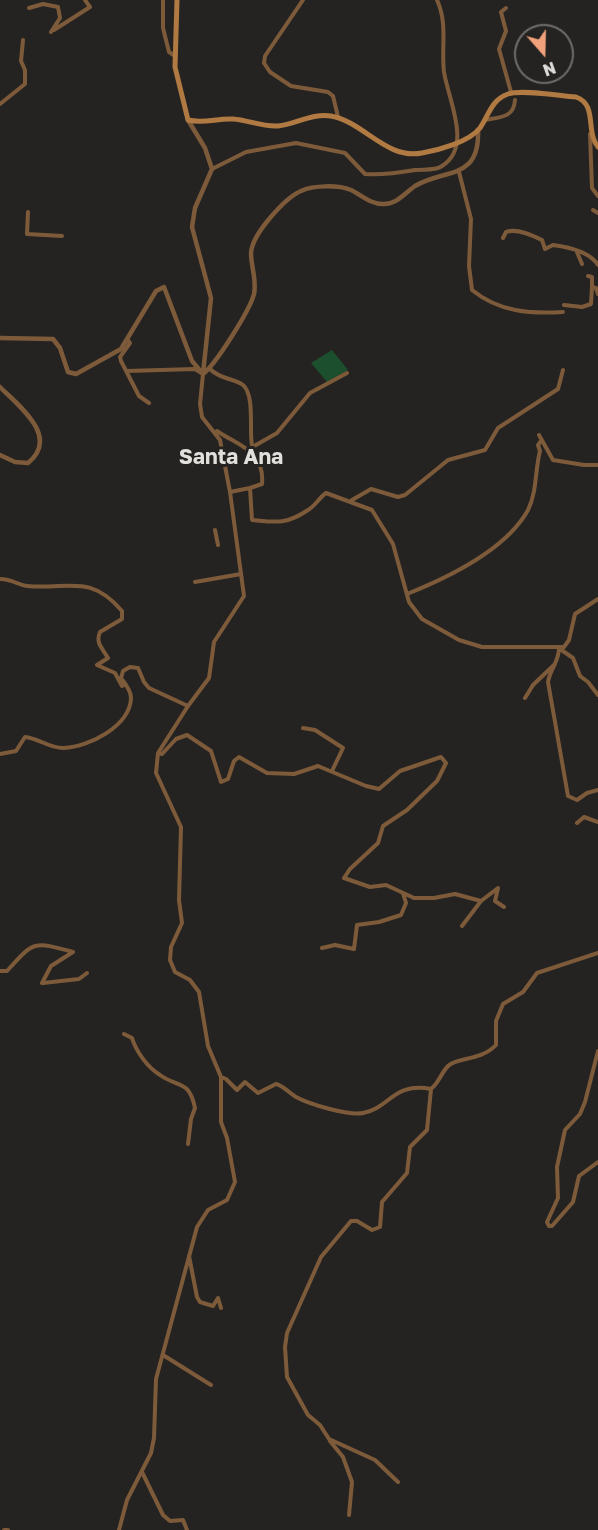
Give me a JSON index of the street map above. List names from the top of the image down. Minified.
{"districts":["Santa Ana"],"north":"bottom"}
